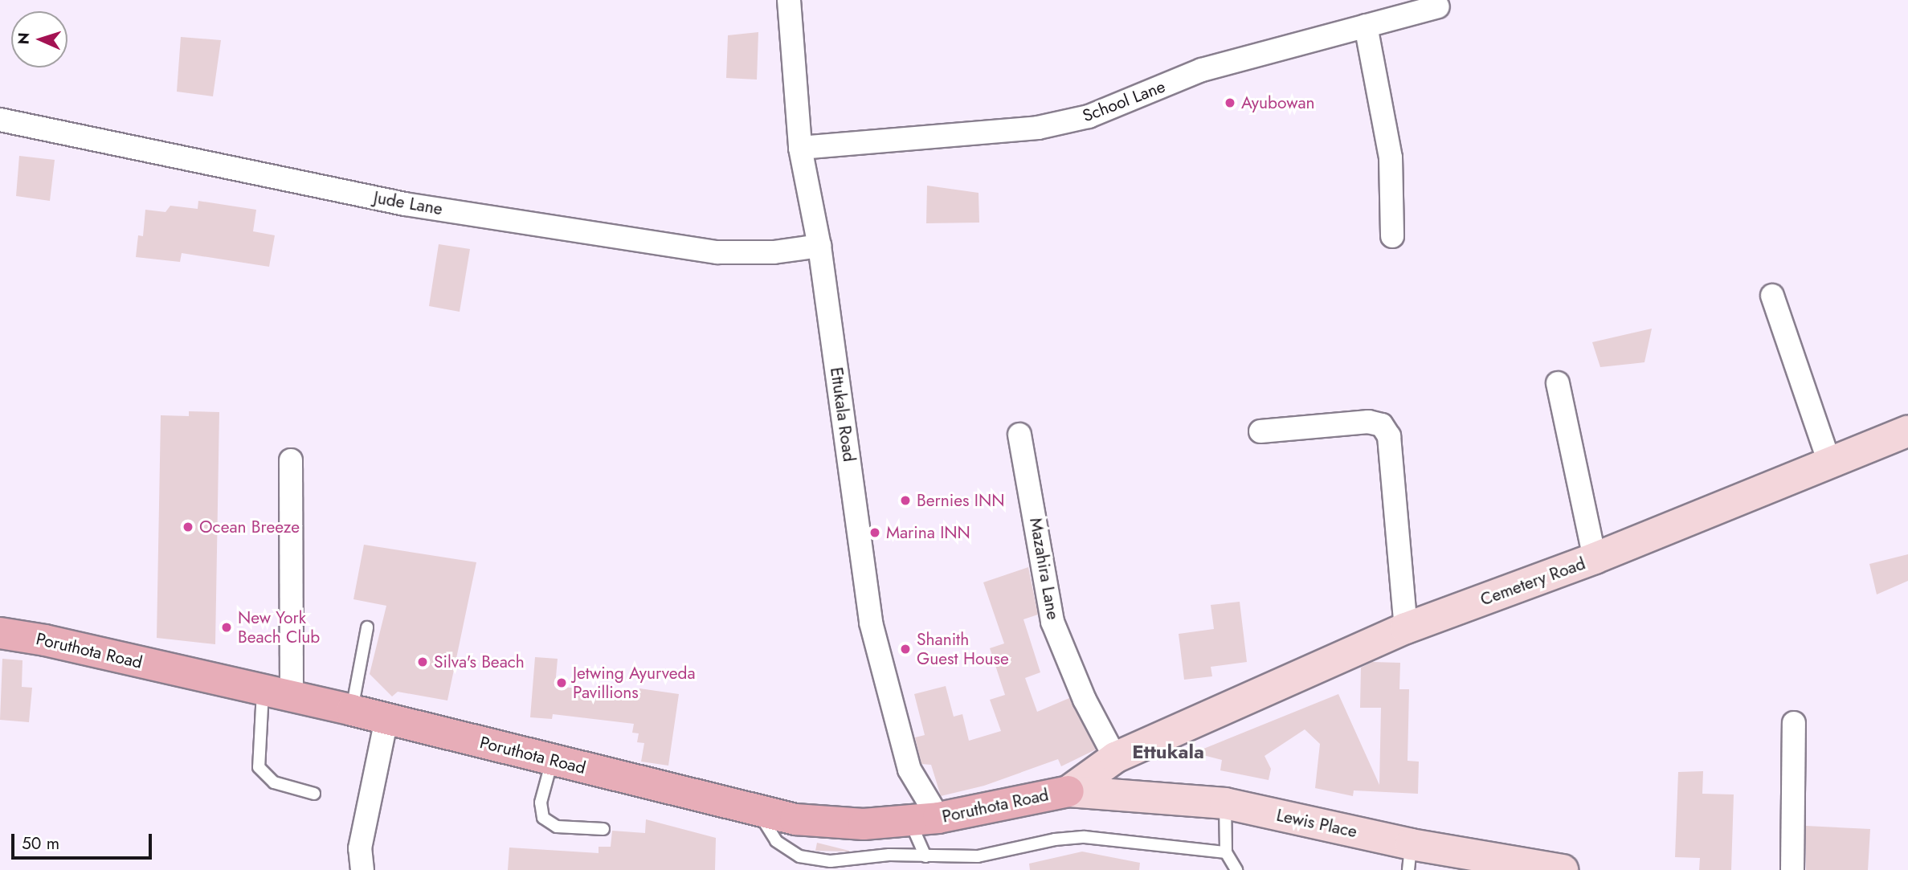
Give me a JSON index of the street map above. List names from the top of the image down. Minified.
{"streets":{"main road":["Poruthota Road"],"street":["School Lane","Jude Lane","Ettukala Road","Mazahira Lane","Cemetery Road","Lewis Place"]},"crossings":[["School Lane","Ettukala Road"],["Jude Lane","Ettukala Road"],["Ettukala Road","Poruthota Road"],["Mazahira Lane","Cemetery Road"],["Cemetery Road","Poruthota Road"],["Cemetery Road","Lewis Place"],["Poruthota Road","Lewis Place"]],"districts":["Ettukala"],"places":["Ayubowan","Bernies INN","Ocean Breeze","Marina INN","New York Beach Club","Shanith Guest House","Silva's Beach","Jetwing Ayurveda Pavillions"],"scale_bar":"50 m","north":"left"}
